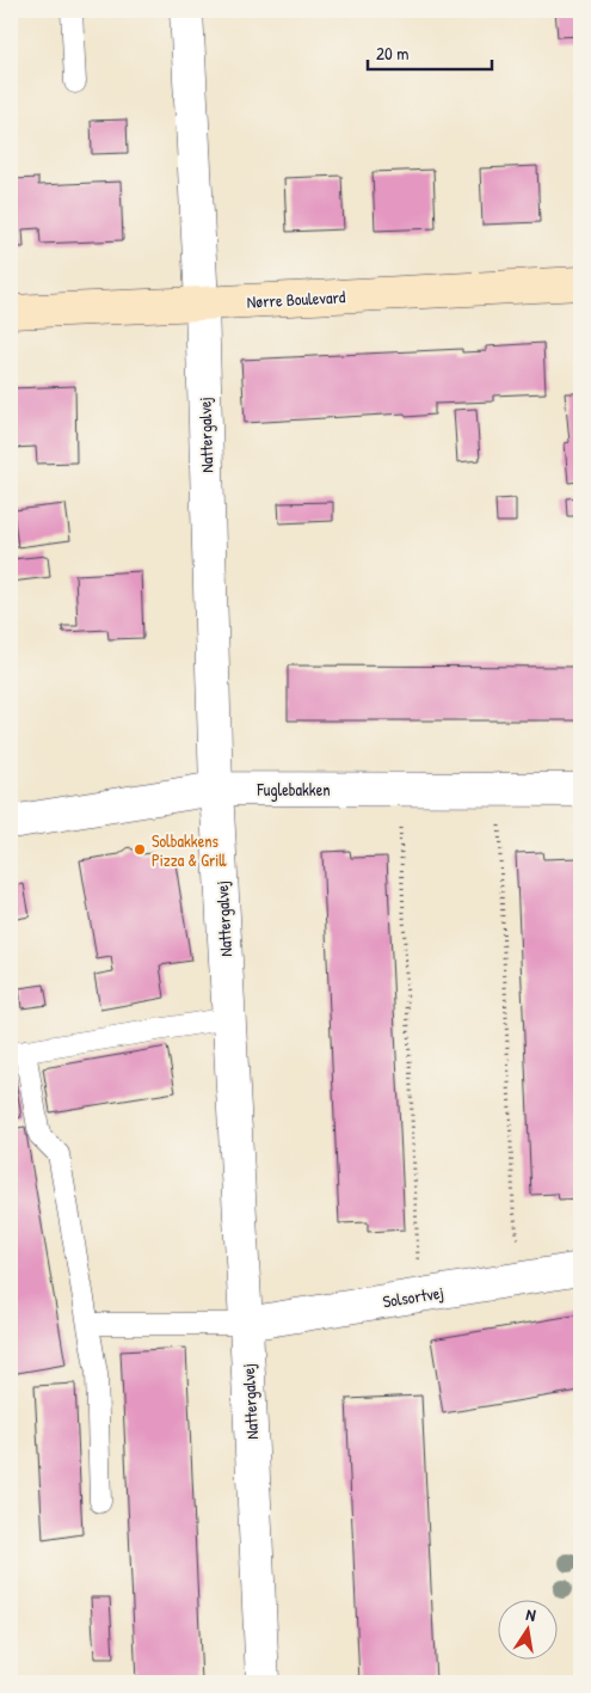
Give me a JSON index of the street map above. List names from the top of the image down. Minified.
{"streets":{"street":["Nørre Boulevard","Nattergalvej","Fuglebakken","Solsortvej"]},"crossings":[["Nørre Boulevard","Nattergalvej"],["Nattergalvej","Fuglebakken"],["Nattergalvej","Solsortvej"]],"places":["Solbakkens Pizza & Grill"],"scale_bar":"20 m","north":"top"}
